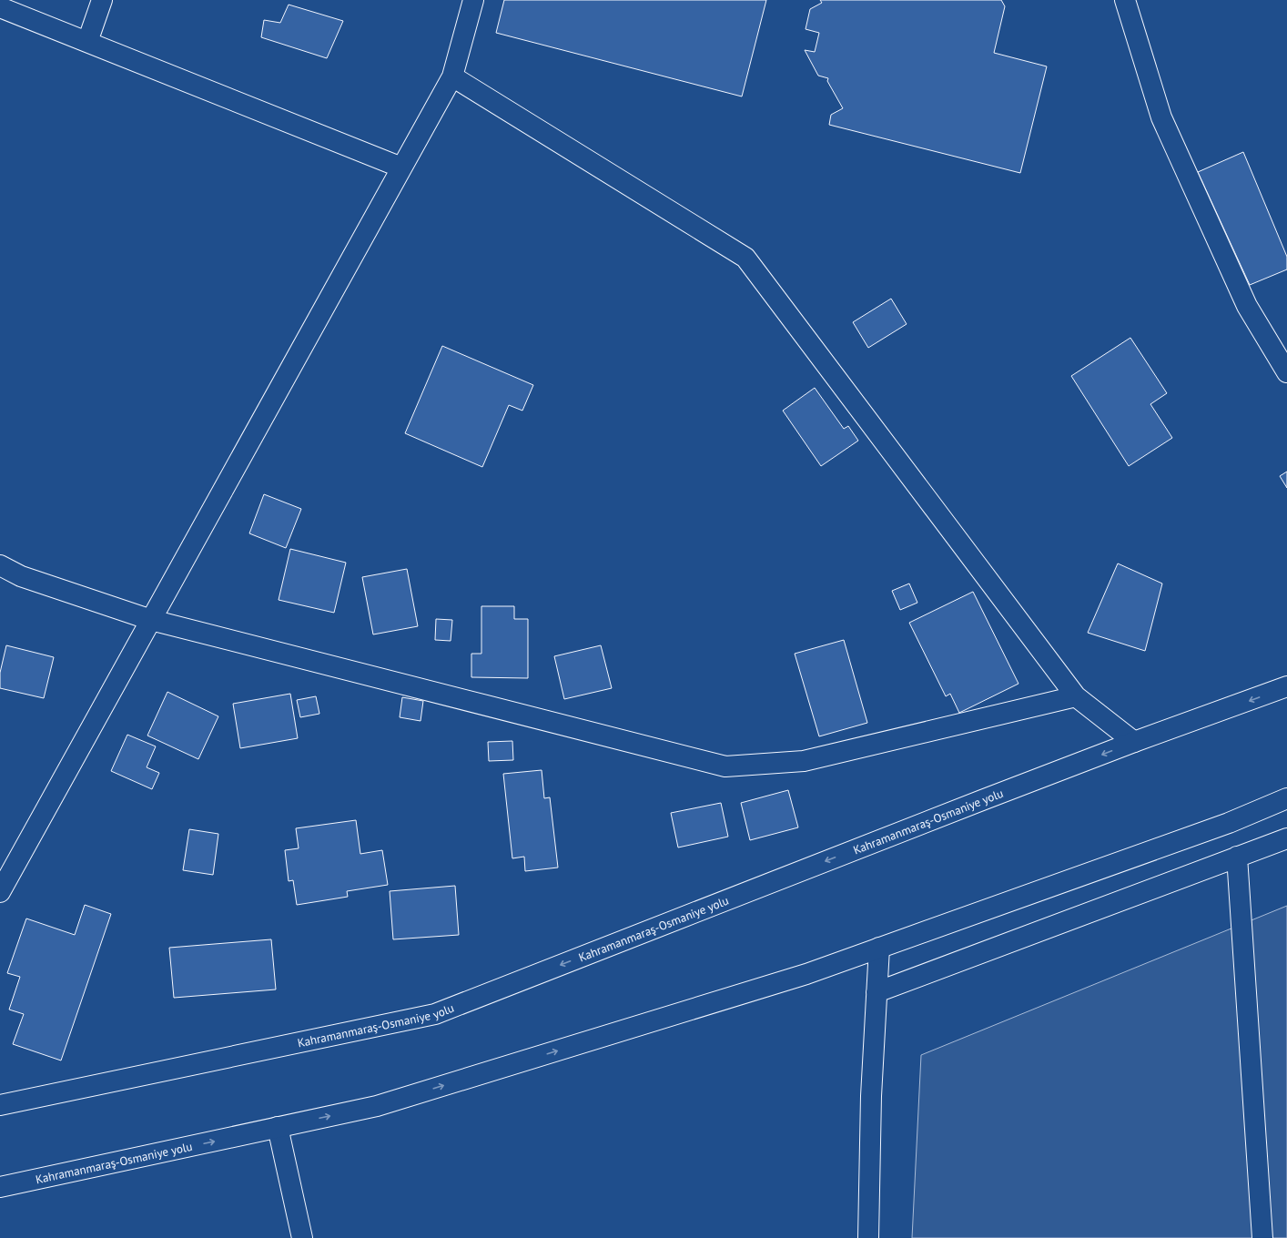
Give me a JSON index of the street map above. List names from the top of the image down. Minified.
{"streets":{"main road":["Kahramanmaraş-Osmaniye yolu"]}}
